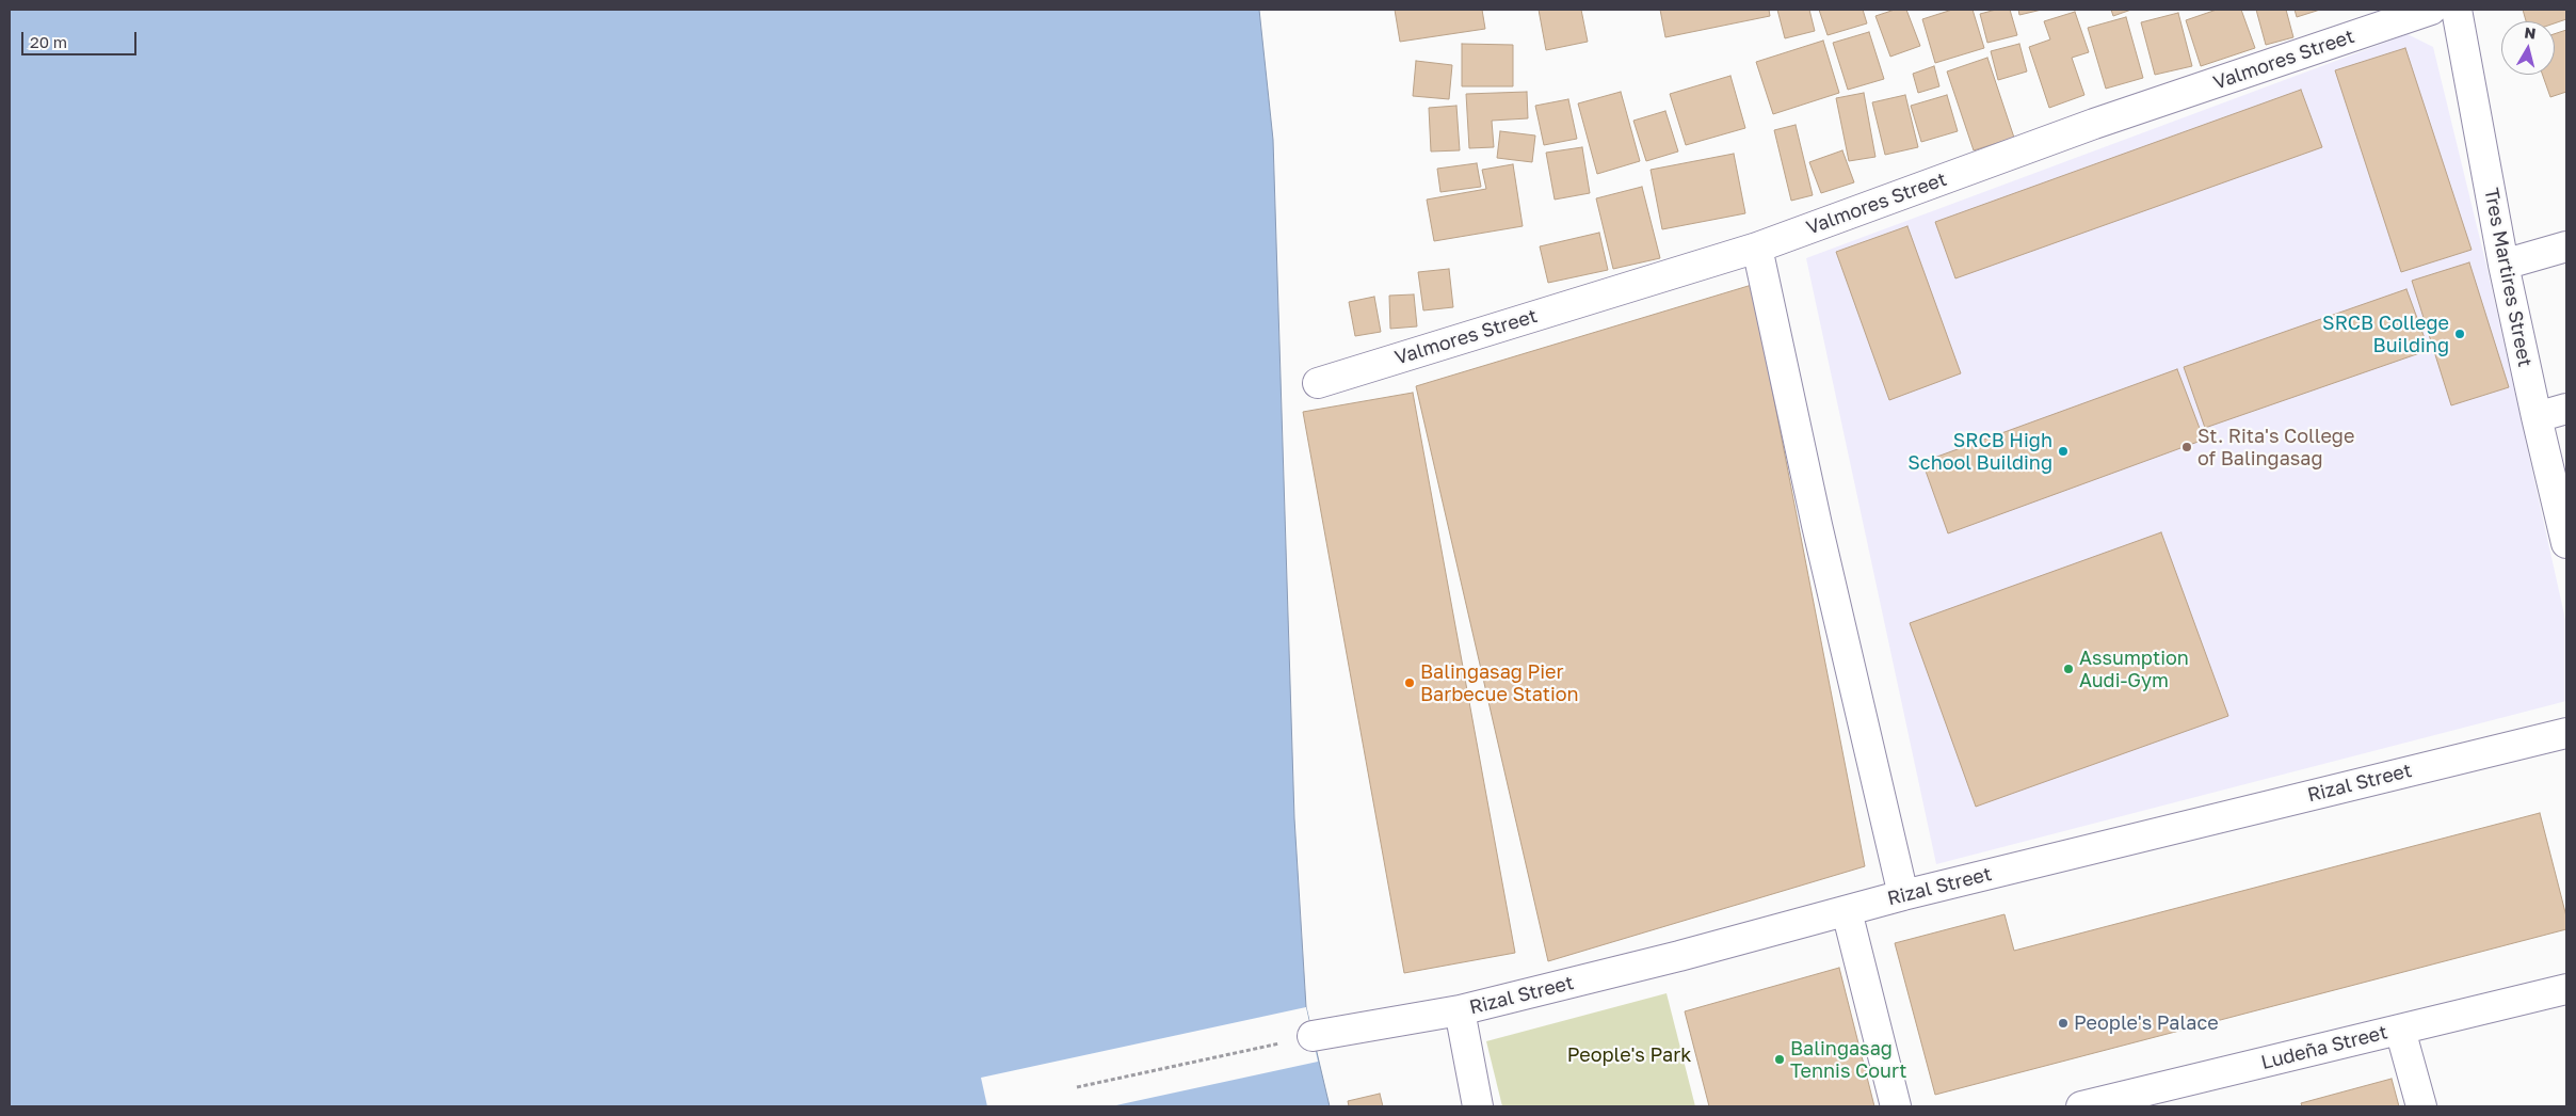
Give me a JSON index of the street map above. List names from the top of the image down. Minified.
{"streets":{"street":["Valmores Street","Tres Martires Street","Rizal Street","Ludeña Street"]},"parks":["People's Park"],"places":["SRCB College Building","St. Rita's College of Balingasag","SRCB High School Building","Assumption Audi-Gym","Balingasag Pier Barbecue Station","People's Palace","Balingasag Tennis Court"],"scale_bar":"20 m","north":"top"}
